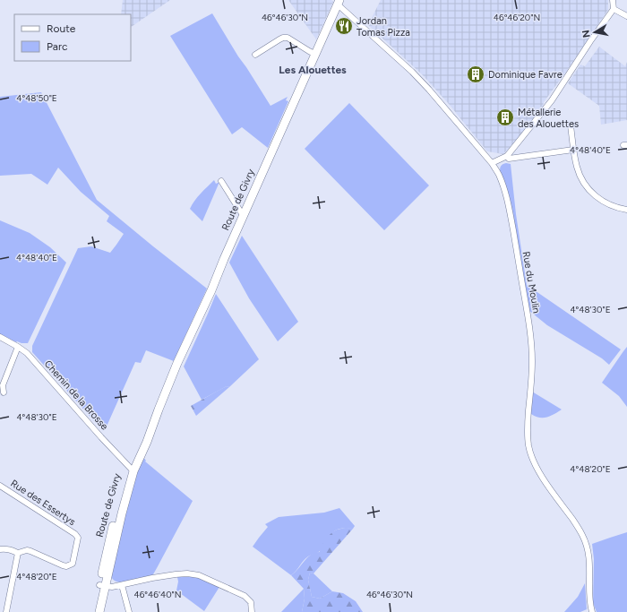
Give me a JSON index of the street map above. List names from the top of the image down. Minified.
{"streets":{"main road":["Route de Givry"],"street":["Rue du Moulin","Chemin de la Brosse","Rue des Essertys"]},"crossings":[["Route de Givry","Rue du Moulin"],["Route de Givry","Chemin de la Brosse"]],"districts":["Les Alouettes"],"places":{"restaurant":["Jordan Tomas Pizza"],"building":["Dominique Favre","Métallerie des Alouettes"]},"legend":["Route","Parc"],"north":"left","coordinates":["46°46'30\"N","46°46'20\"N","4°48'50\"E","4°48'40\"E","4°48'30\"E","4°48'20\"E","46°46'40\"N"]}
